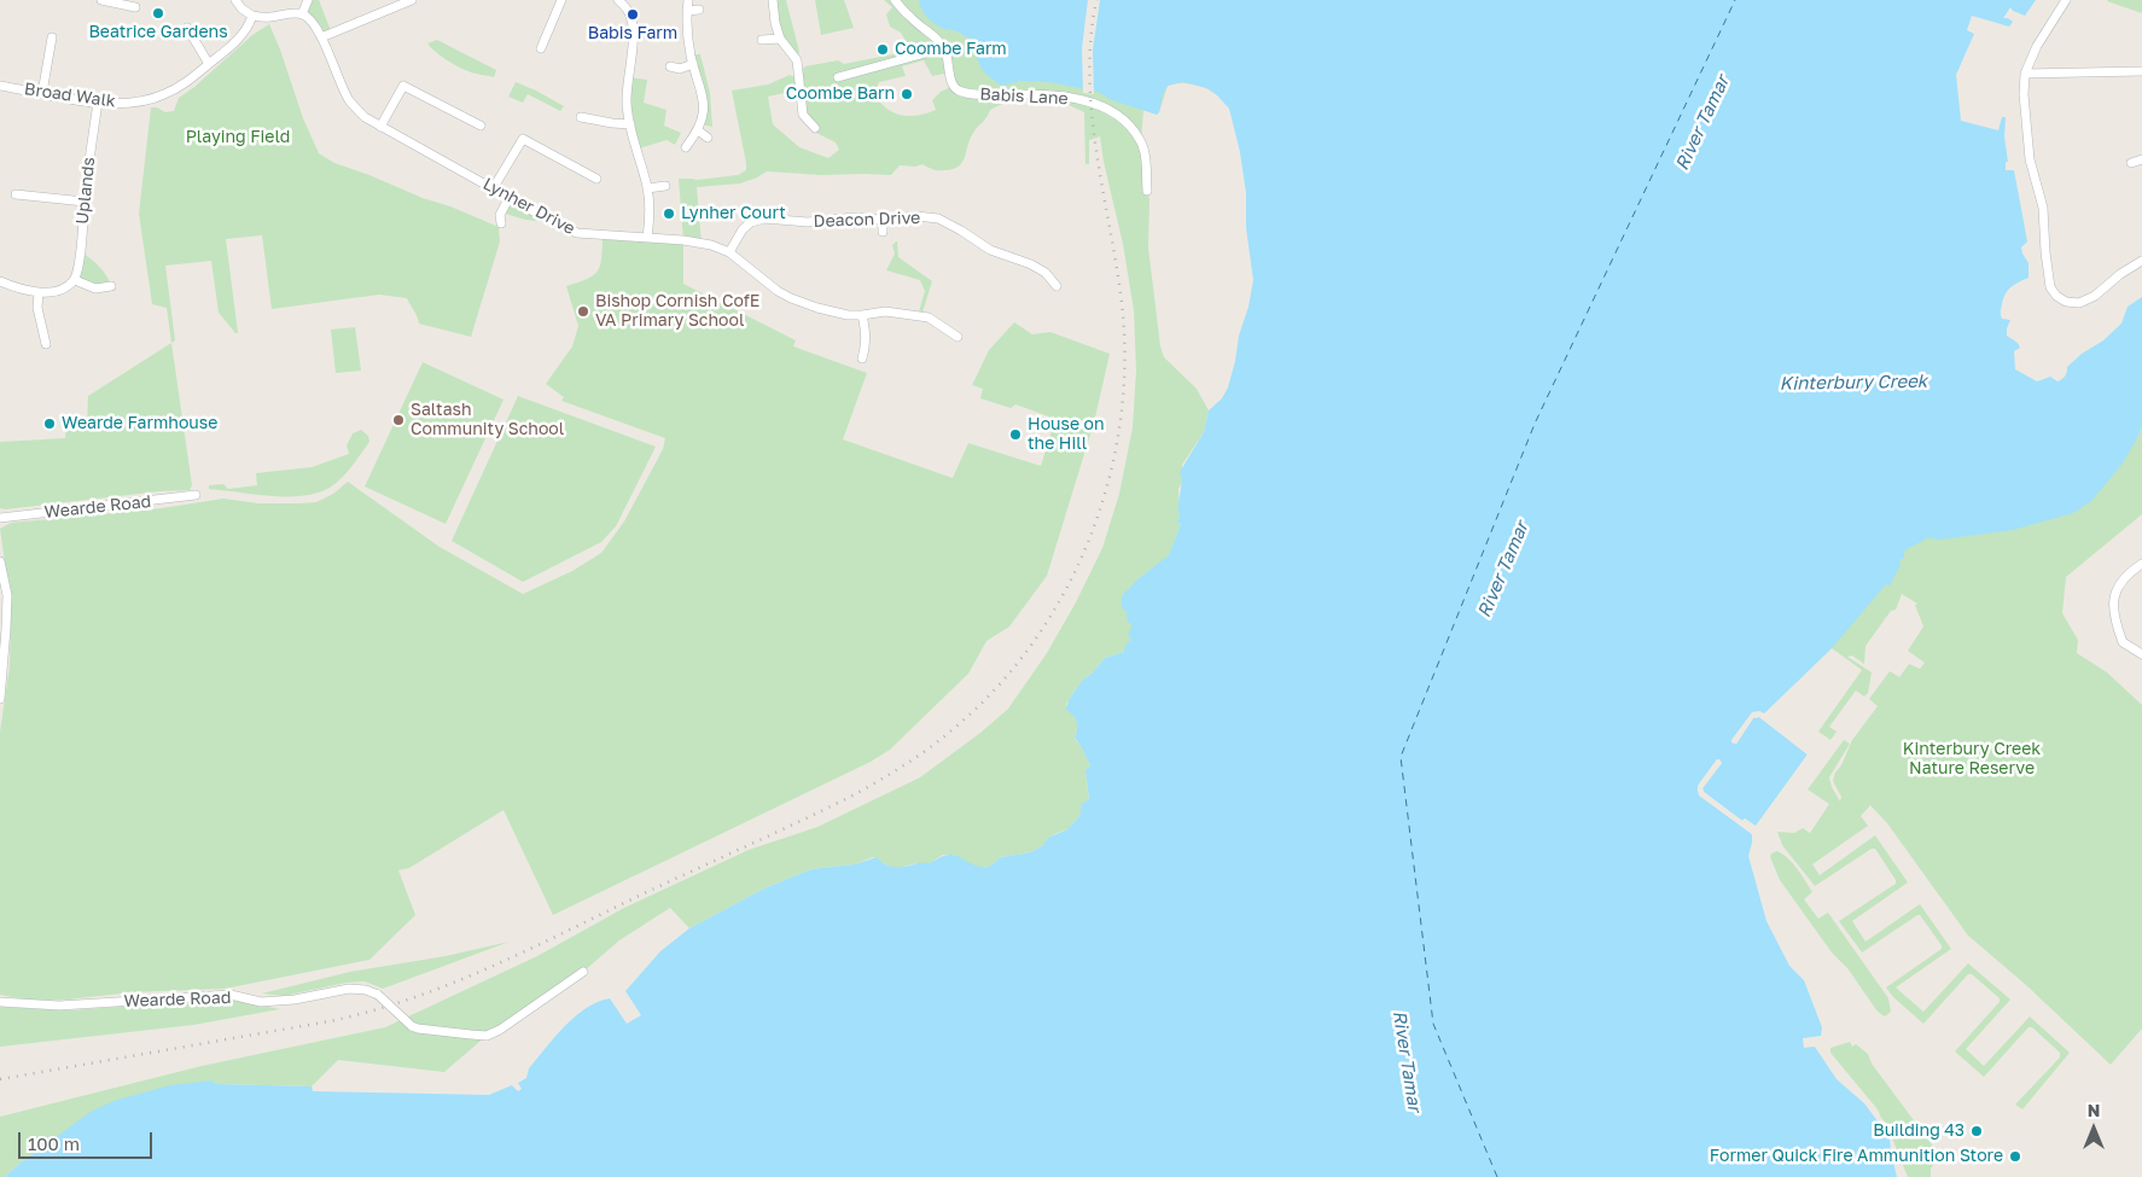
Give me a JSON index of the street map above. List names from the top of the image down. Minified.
{"streets":{"street":["Broad Walk","Babis Lane","Uplands","Lynher Drive","Deacon Drive","Wearde Road"]},"crossings":[["Broad Walk","Uplands"],["Lynher Drive","Deacon Drive"]],"water":["River Tamar","Kinterbury Creek"],"parks":["Playing Field","Kinterbury Creek Nature Reserve"],"places":["Beatrice Gardens","Babis Farm","Coombe Farm","Coombe Barn","Lynher Court","Bishop Cornish CofE VA Primary School","Saltash Community School","Wearde Farmhouse","House on the Hill","Building 43","Former Quick Fire Ammunition Store"],"scale_bar":"100 m","north":"top"}
